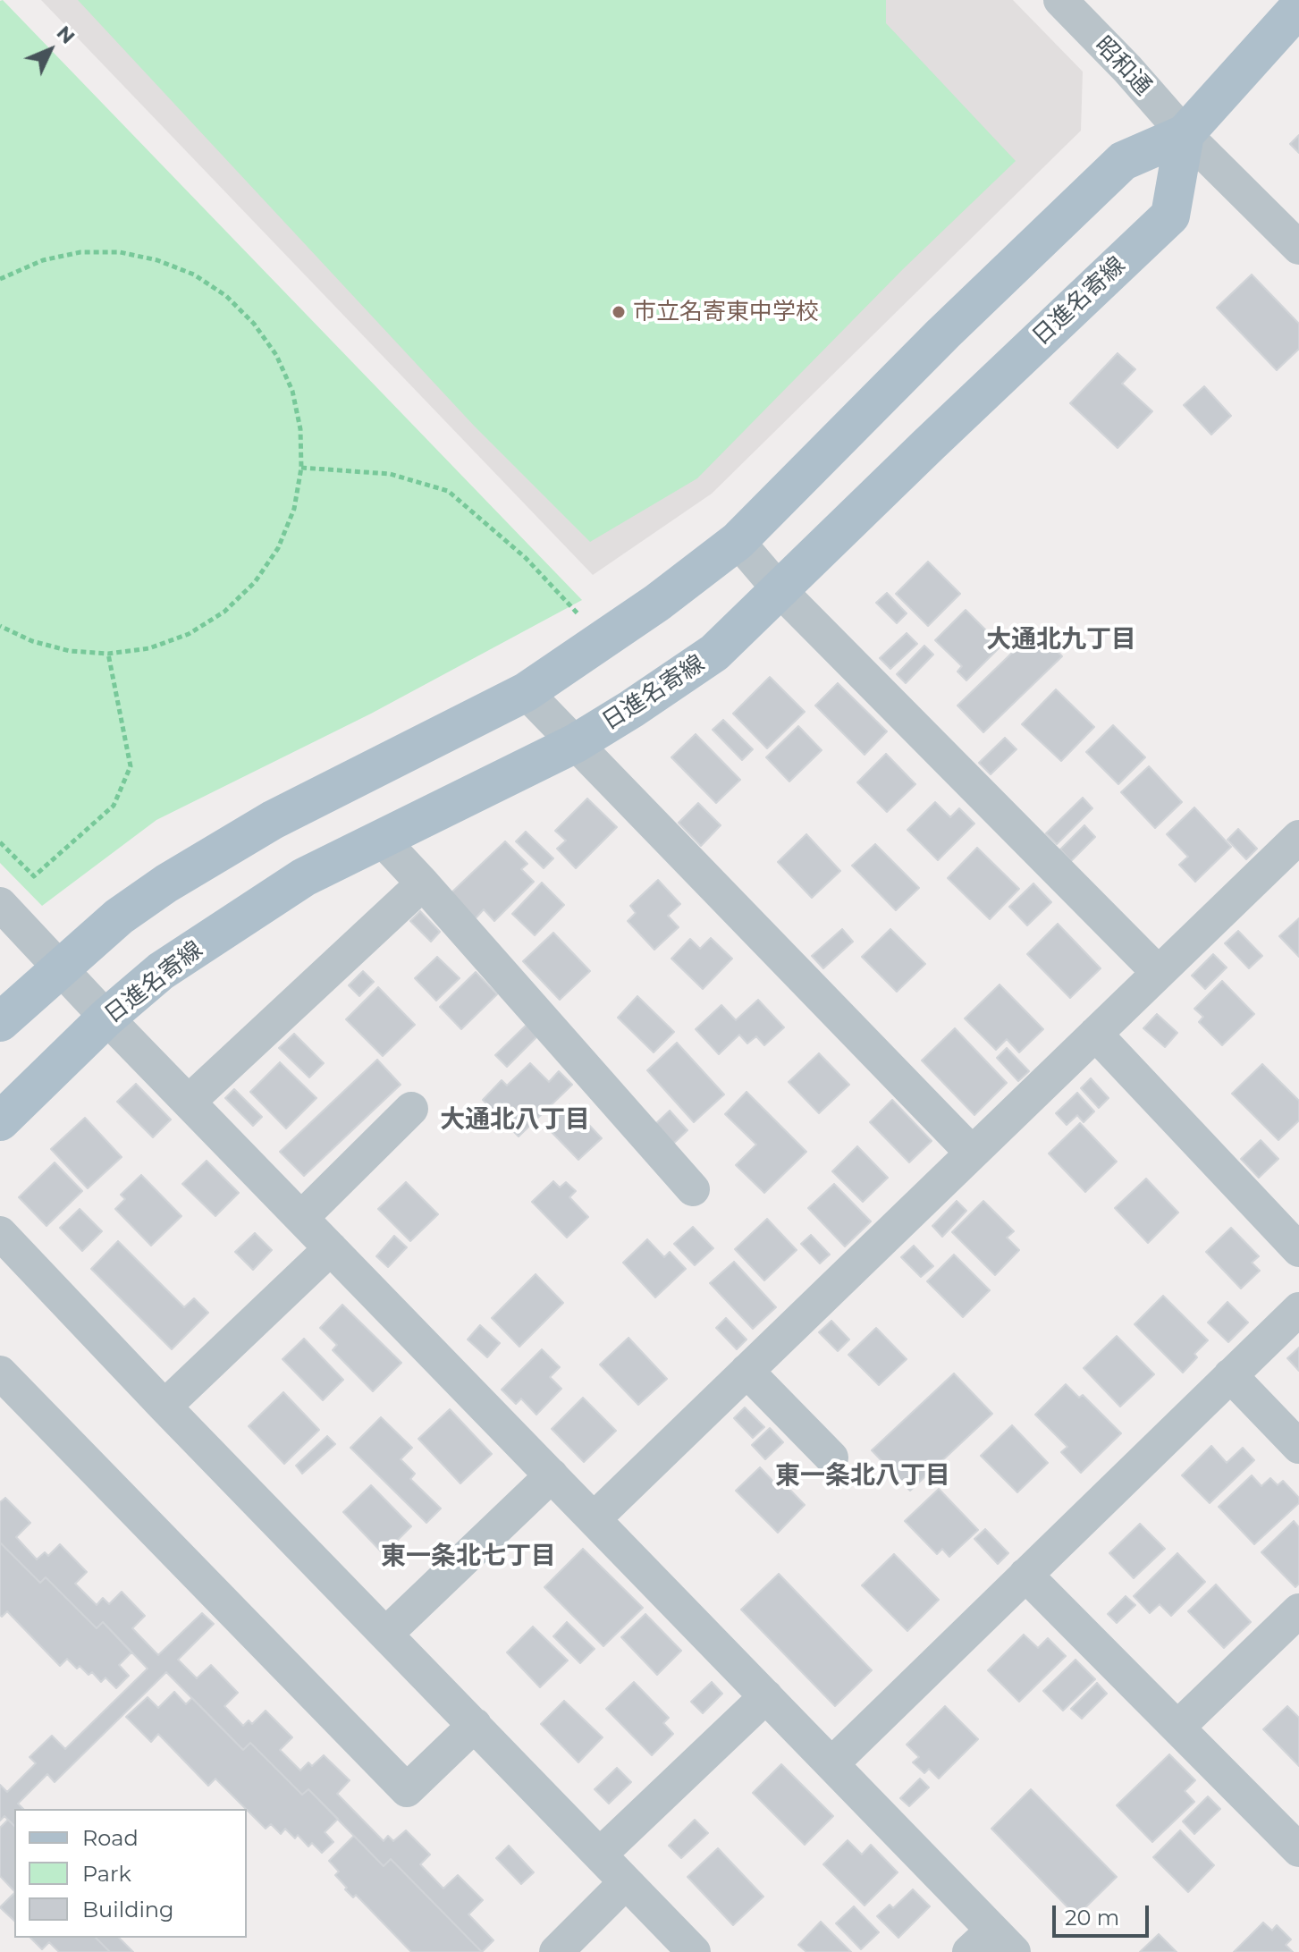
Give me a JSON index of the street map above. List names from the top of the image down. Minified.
{"streets":{"main road":["日進名寄線"],"street":["昭和通"]},"crossings":[["昭和通","日進名寄線"]],"districts":["大通北九丁目","大通北八丁目","東一条北八丁目","東一条北七丁目"],"places":["市立名寄東中学校"],"legend":["Road","Park","Building"],"scale_bar":"20 m","north":"top right"}
